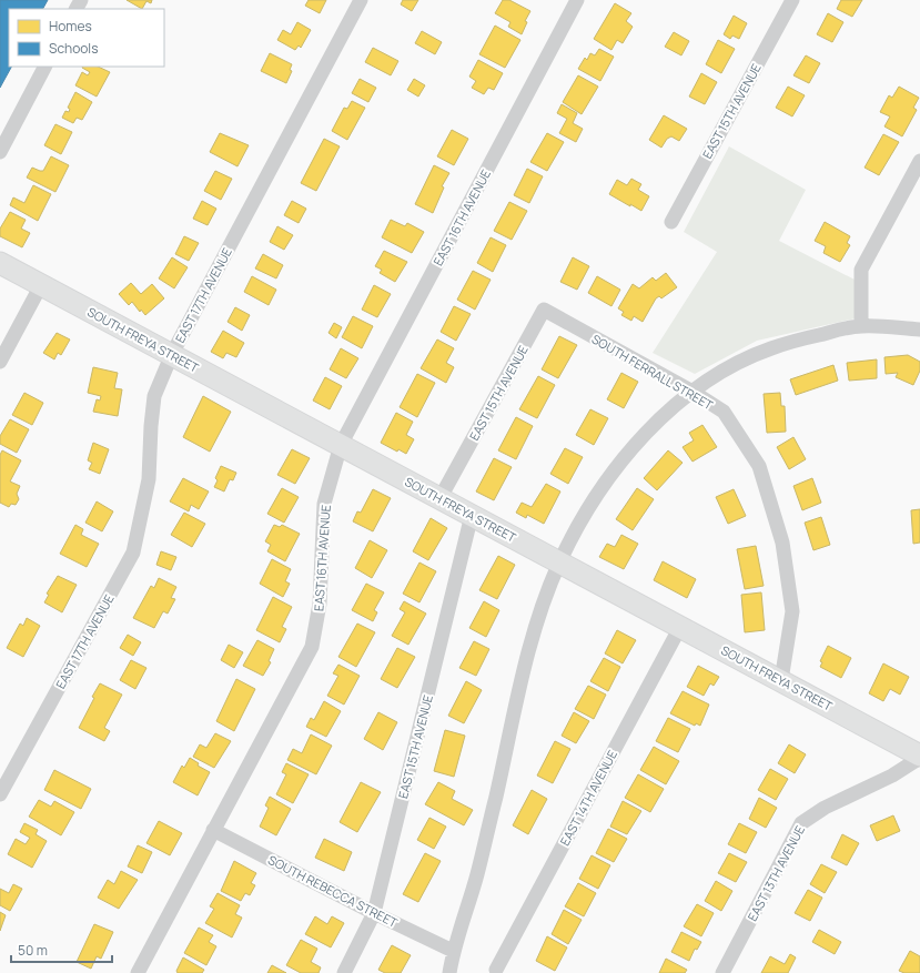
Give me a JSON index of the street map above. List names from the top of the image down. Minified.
{"streets":{"main road":["SOUTH FREYA STREET"],"street":["EAST 15TH AVENUE","EAST 16TH AVENUE","EAST 17TH AVENUE","SOUTH FERRALL STREET","EAST 14TH AVENUE","EAST 13TH AVENUE","SOUTH REBECCA STREET"]},"crossings":[["EAST 15TH AVENUE","SOUTH FREYA STREET"],["EAST 15TH AVENUE","SOUTH FERRALL STREET"],["EAST 15TH AVENUE","SOUTH REBECCA STREET"],["EAST 16TH AVENUE","SOUTH FREYA STREET"],["EAST 16TH AVENUE","SOUTH REBECCA STREET"],["EAST 17TH AVENUE","SOUTH FREYA STREET"],["SOUTH FREYA STREET","SOUTH FERRALL STREET"],["SOUTH FREYA STREET","EAST 14TH AVENUE"],["SOUTH FREYA STREET","EAST 13TH AVENUE"]],"legend":["Homes","Schools"],"scale_bar":"50 m"}
